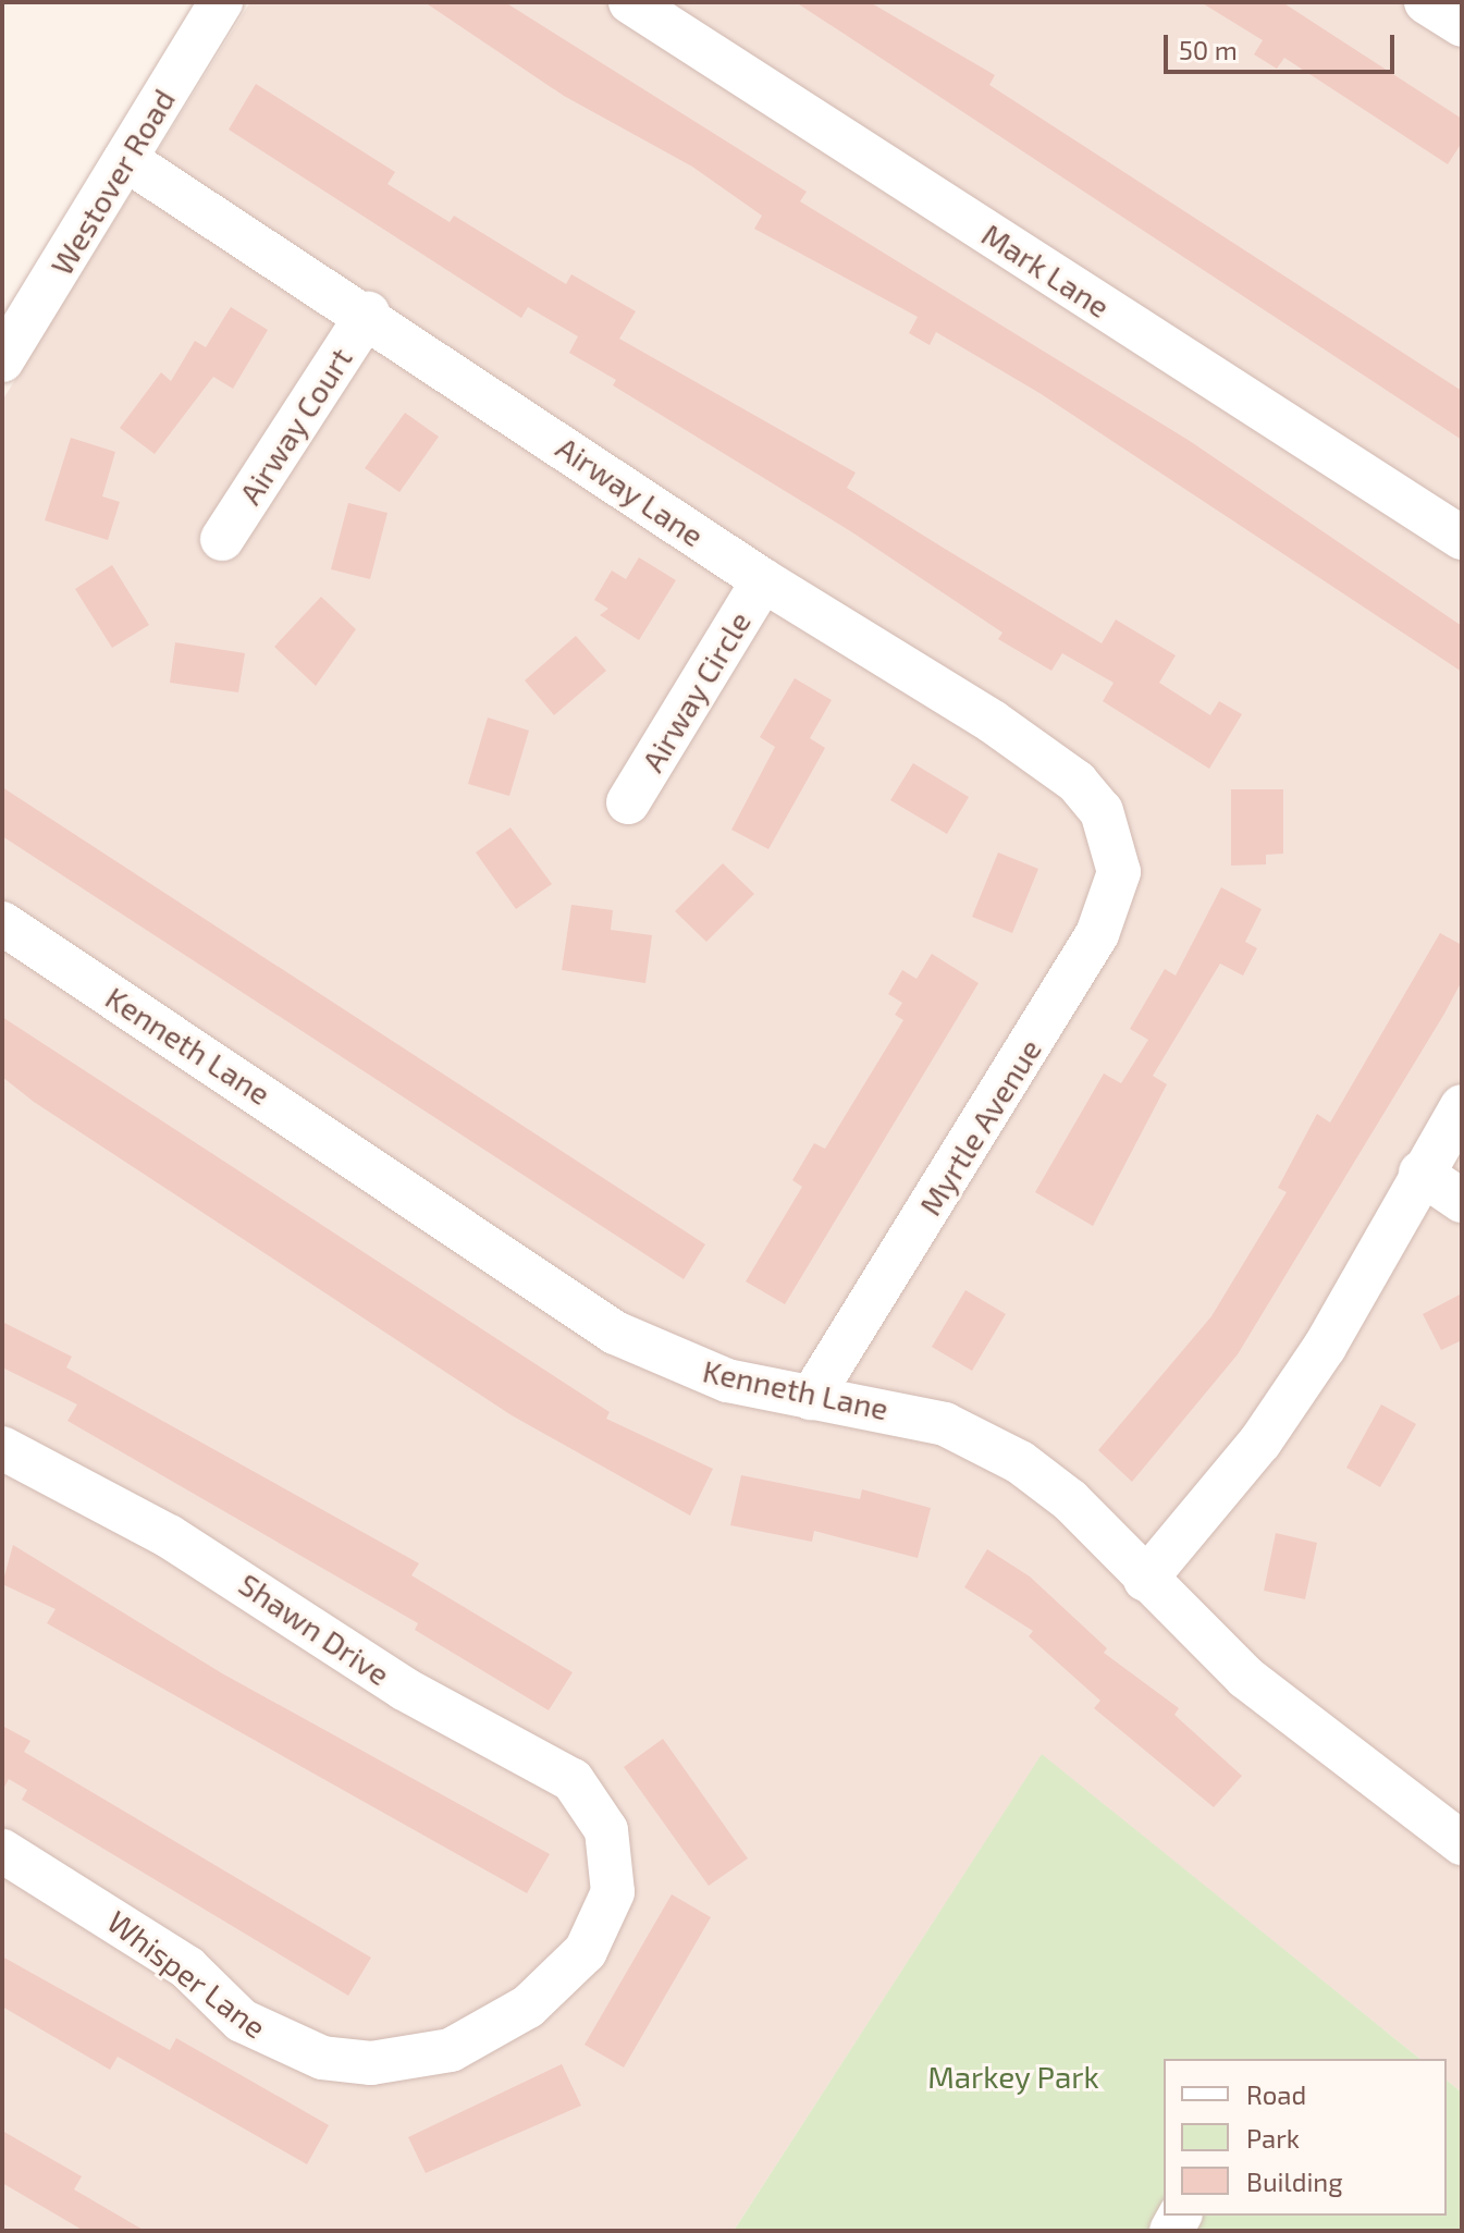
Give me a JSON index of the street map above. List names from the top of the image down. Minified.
{"streets":{"street":["Westover Road","Mark Lane","Airway Court","Airway Lane","Airway Circle","Kenneth Lane","Myrtle Avenue","Shawn Drive","Whisper Lane"]},"crossings":[["Westover Road","Airway Lane"],["Airway Court","Airway Lane"],["Airway Lane","Airway Circle"],["Airway Lane","Myrtle Avenue"],["Kenneth Lane","Myrtle Avenue"],["Shawn Drive","Whisper Lane"]],"parks":["Markey Park"],"legend":["Road","Park","Building"],"scale_bar":"50 m"}
